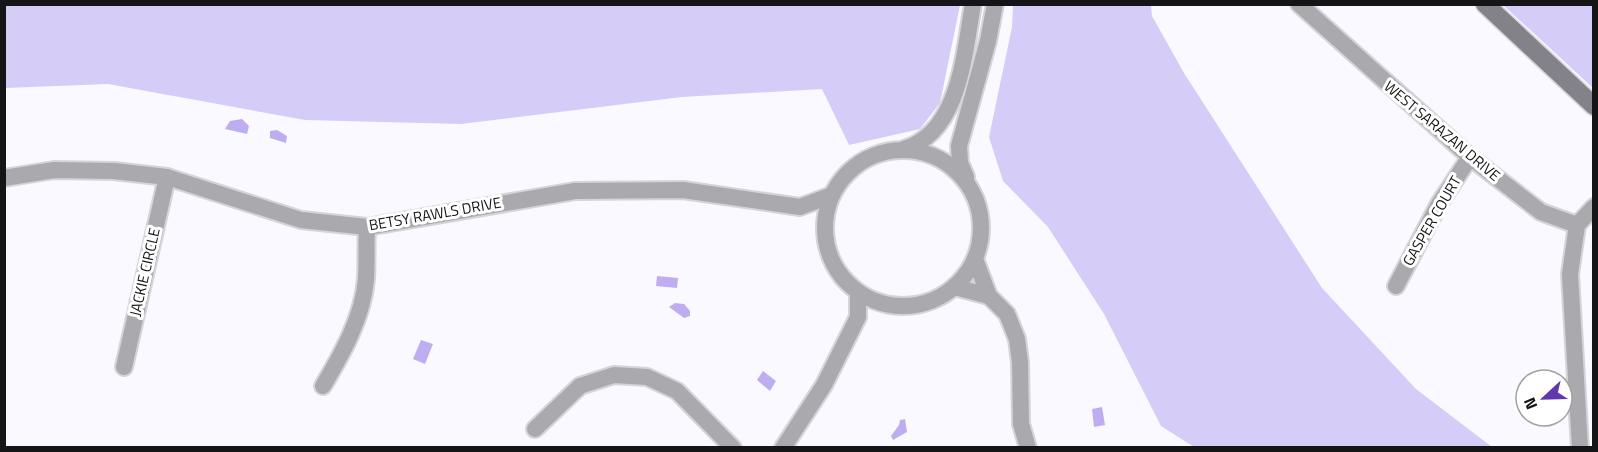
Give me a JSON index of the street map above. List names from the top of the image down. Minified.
{"streets":{"street":["WEST SARAZAN DRIVE","BETSY RAWLS DRIVE","GASPER COURT","JACKIE CIRCLE"]},"crossings":[["WEST SARAZAN DRIVE","GASPER COURT"],["BETSY RAWLS DRIVE","JACKIE CIRCLE"]],"north":"left"}
